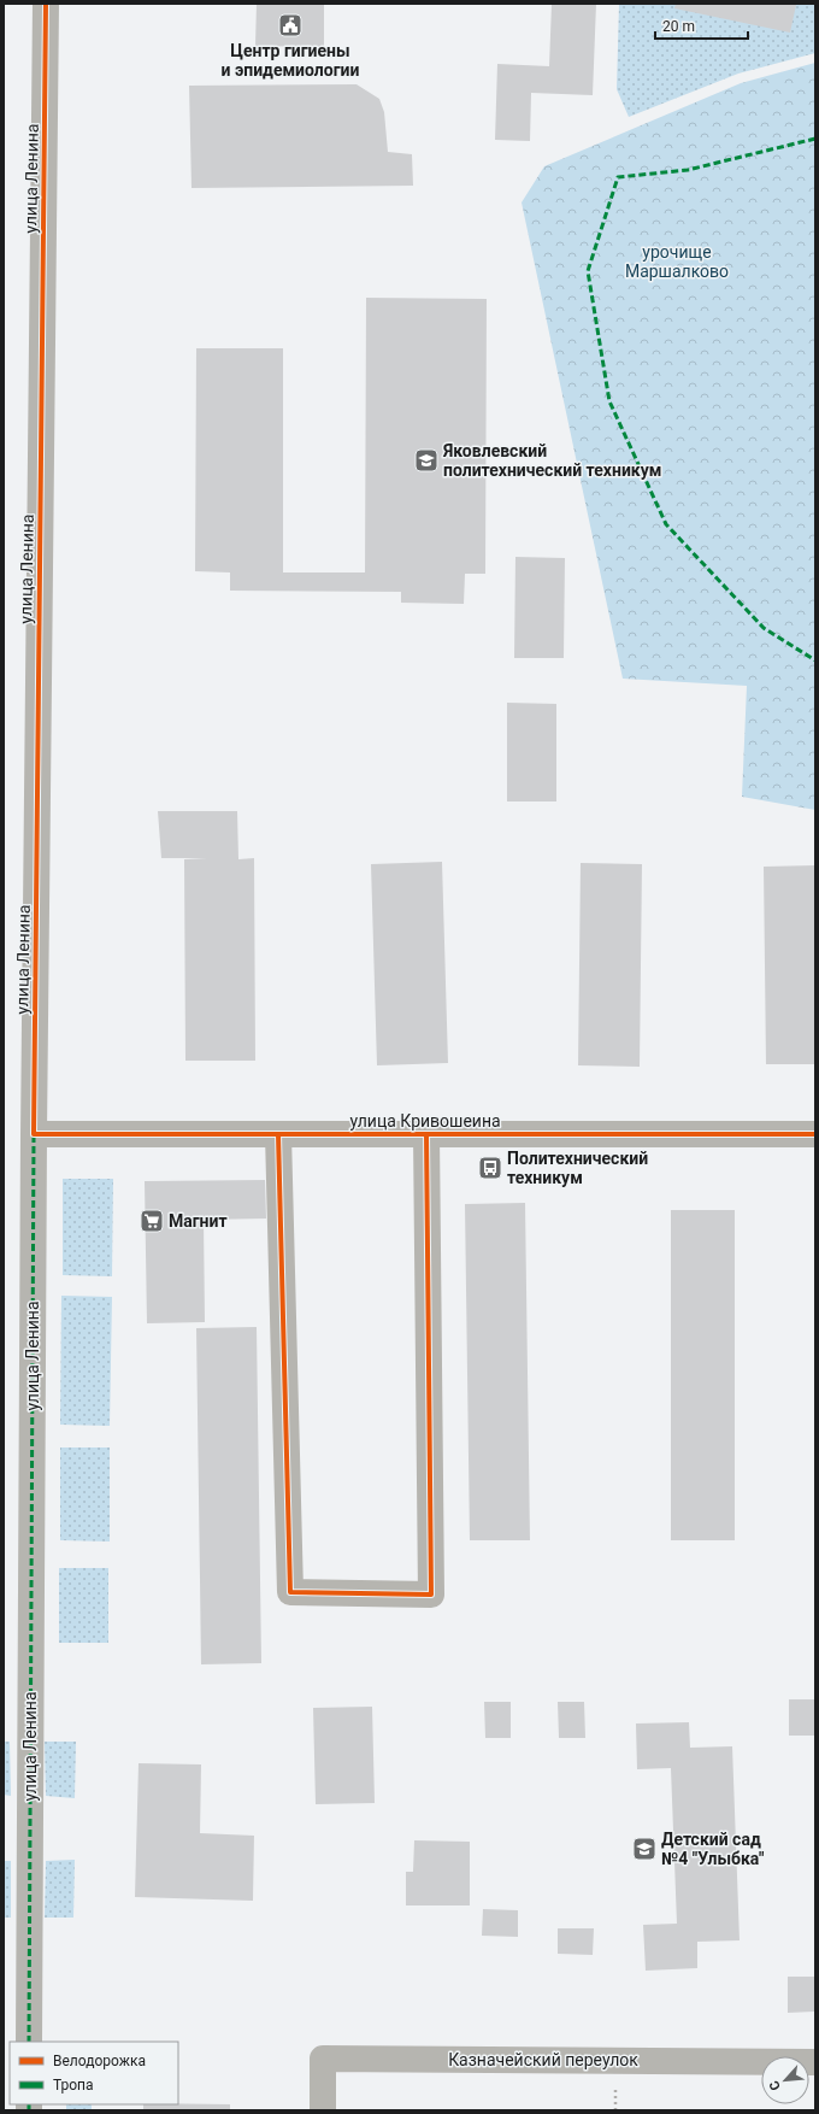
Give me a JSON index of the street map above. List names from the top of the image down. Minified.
{"streets":{"street":["улица Ленина","улица Кривошеина","Казначейский переулок"]},"crossings":[["улица Ленина","улица Кривошеина"]],"parks":["урочище Маршалково"],"places":{"public building":["Центр гигиены и эпидемиологии"],"school or university":["Яковлевский политехнический техникум","Детский сад №4 \"Улыбка\""],"bus stop":["Политехнический техникум"],"supermarket":["Магнит"]},"legend":["Велодорожка","Тропа"],"scale_bar":"20 m","north":"bottom left"}
